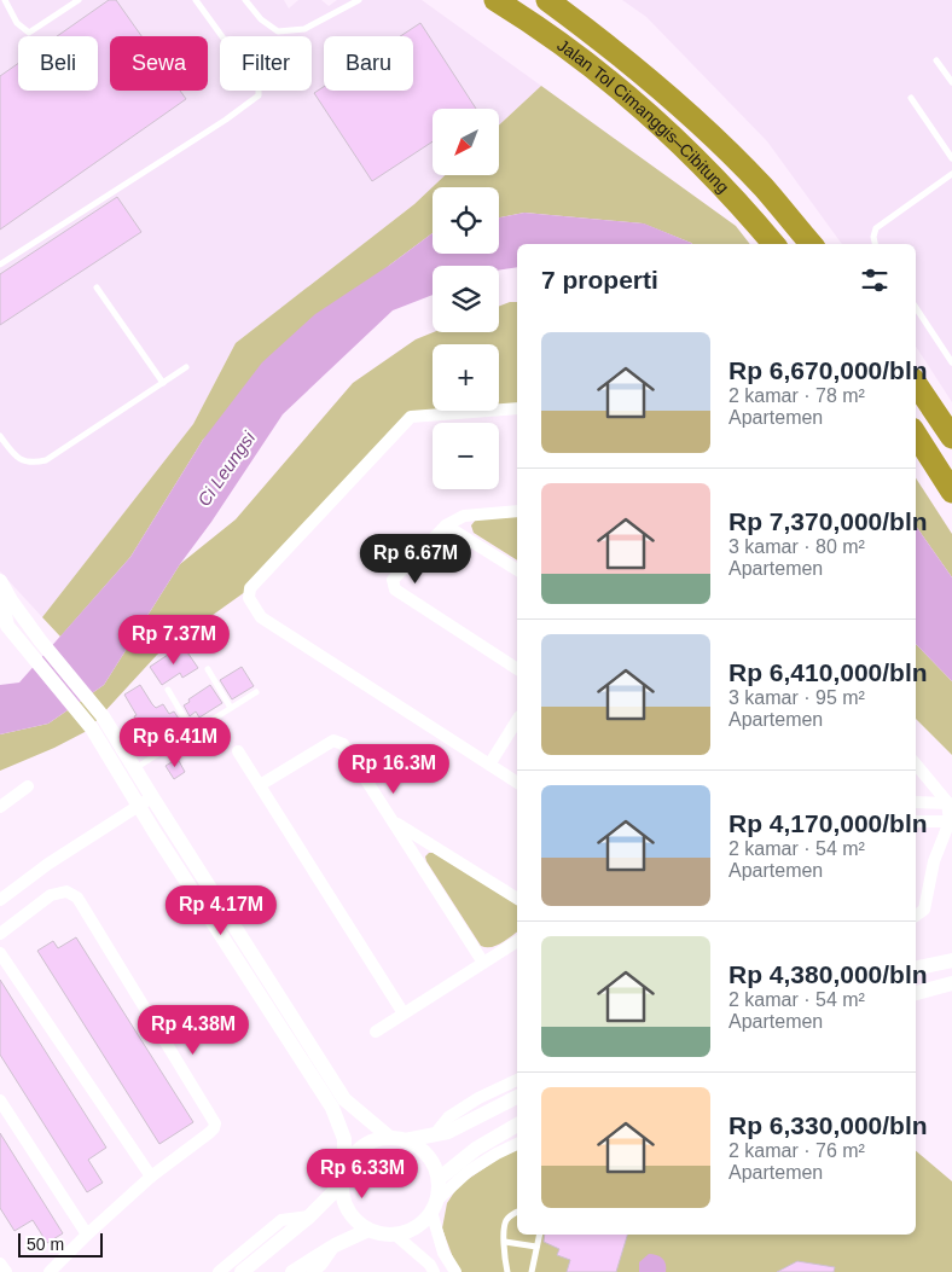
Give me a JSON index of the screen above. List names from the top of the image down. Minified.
{"streets":{"highway":["Jalan Tol Cimanggis–Cibitung"]},"water":["Ci Leungsi"],"scale_bar":"50 m","north":"bottom left","page":{"chip":["Beli","Sewa","Filter","Baru"],"map_buttons":["+","−"],"heading":"7 properti","list":[{"name":"Rp 6,670,000/bln","note":"2 kamar · 78 m² · Apartemen"},{"name":"Rp 7,370,000/bln","note":"3 kamar · 80 m² · Apartemen"},{"name":"Rp 6,410,000/bln","note":"3 kamar · 95 m² · Apartemen"},{"name":"Rp 4,170,000/bln","note":"2 kamar · 54 m² · Apartemen"},{"name":"Rp 4,380,000/bln","note":"2 kamar · 54 m² · Apartemen"},{"name":"Rp 6,330,000/bln","note":"2 kamar · 76 m² · Apartemen"}],"price":["Rp 6.67M","Rp 7.37M","Rp 6.41M","Rp 16.3M","Rp 4.17M","Rp 4.38M","Rp 6.33M"],"scale":"50 m"}}
